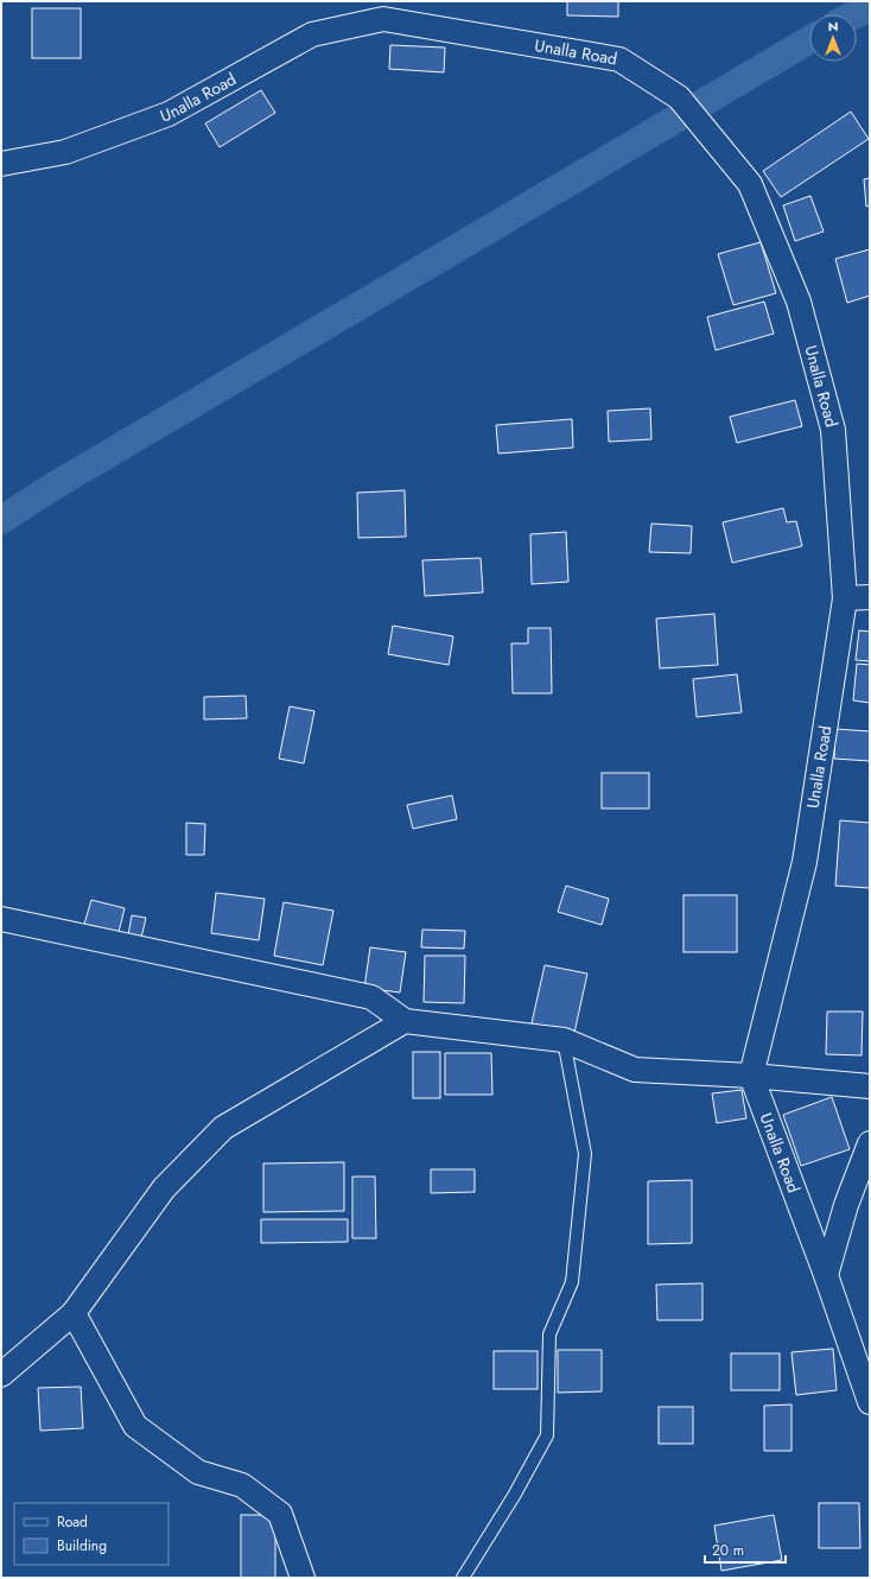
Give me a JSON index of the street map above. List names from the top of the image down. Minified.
{"streets":{"street":["Unalla Road"]},"legend":["Road","Building"],"scale_bar":"20 m","north":"top"}
